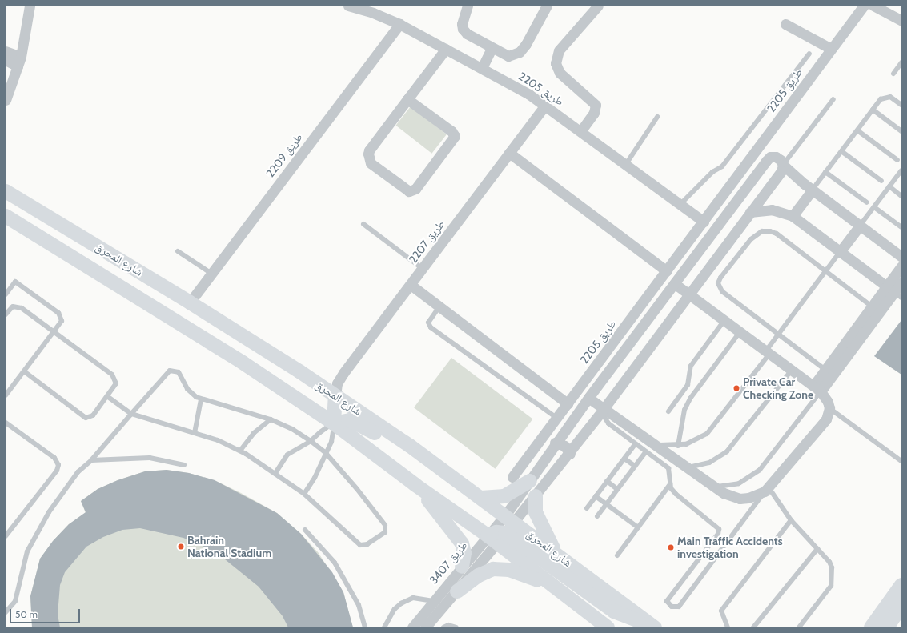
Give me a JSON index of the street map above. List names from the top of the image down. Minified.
{"streets":{"main road":["شارع المحرق"],"street":["طريق 2205","طريق 2209","طريق 2207","طريق 3407"]},"crossings":[["طريق 2205","طريق 2209"],["طريق 2205","طريق 2207"],["طريق 2209","شارع المحرق"],["طريق 2207","شارع المحرق"],["شارع المحرق","طريق 3407"]],"places":["Private Car Checking Zone","Bahrain National Stadium","Main Traffic Accidents investigation"],"scale_bar":"50 m"}
